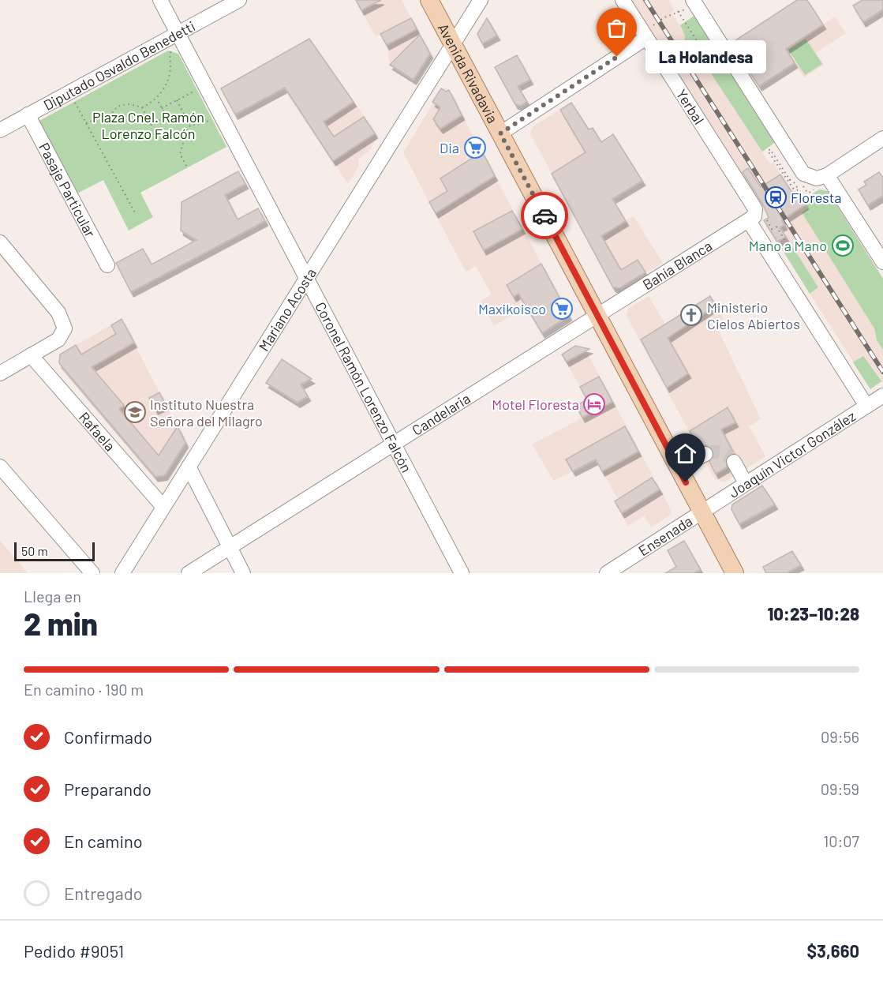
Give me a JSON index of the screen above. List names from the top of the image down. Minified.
{"streets":{"main road":["Avenida Rivadavia"],"street":["Diputado Osvaldo Benedetti","Yerbal","Pasaje Particular","Bahía Blanca","Mariano Acosta","Coronel Ramón Lorenzo Falcón","Candelaria","Rafaela","Joaquín Victor González","Ensenada"]},"crossings":[["Diputado Osvaldo Benedetti","Pasaje Particular"],["Diputado Osvaldo Benedetti","Coronel Ramón Lorenzo Falcón"],["Avenida Rivadavia","Bahía Blanca"],["Avenida Rivadavia","Mariano Acosta"],["Avenida Rivadavia","Candelaria"],["Avenida Rivadavia","Joaquín Victor González"],["Avenida Rivadavia","Ensenada"],["Yerbal","Bahía Blanca"],["Yerbal","Joaquín Victor González"],["Bahía Blanca","Candelaria"],["Mariano Acosta","Coronel Ramón Lorenzo Falcón"],["Mariano Acosta","Rafaela"],["Coronel Ramón Lorenzo Falcón","Candelaria"],["Joaquín Victor González","Ensenada"]],"parks":["Plaza Cnel. Ramón Lorenzo Falcón"],"places":{"other":["La Holandesa"],"supermarket":["Dia","Maxikoisco"],"station":["Floresta"],"sports":["Mano a Mano"],"church":["Ministerio Cielos Abiertos"],"hotel":["Motel Floresta"],"school or university":["Instituto Nuestra Señora del Milagro"]},"scale_bar":"50 m","page":{"bubble":"La Holandesa","scale":"50 m","heading":["2 min","Llega en","10:23–10:28"],"panel":["Pedido #9051","$3,660"],"bar":"En camino · 190 m","list":[["Confirmado","09:56"],["Preparando","09:59"],["En camino","10:07"],"Entregado"]}}
